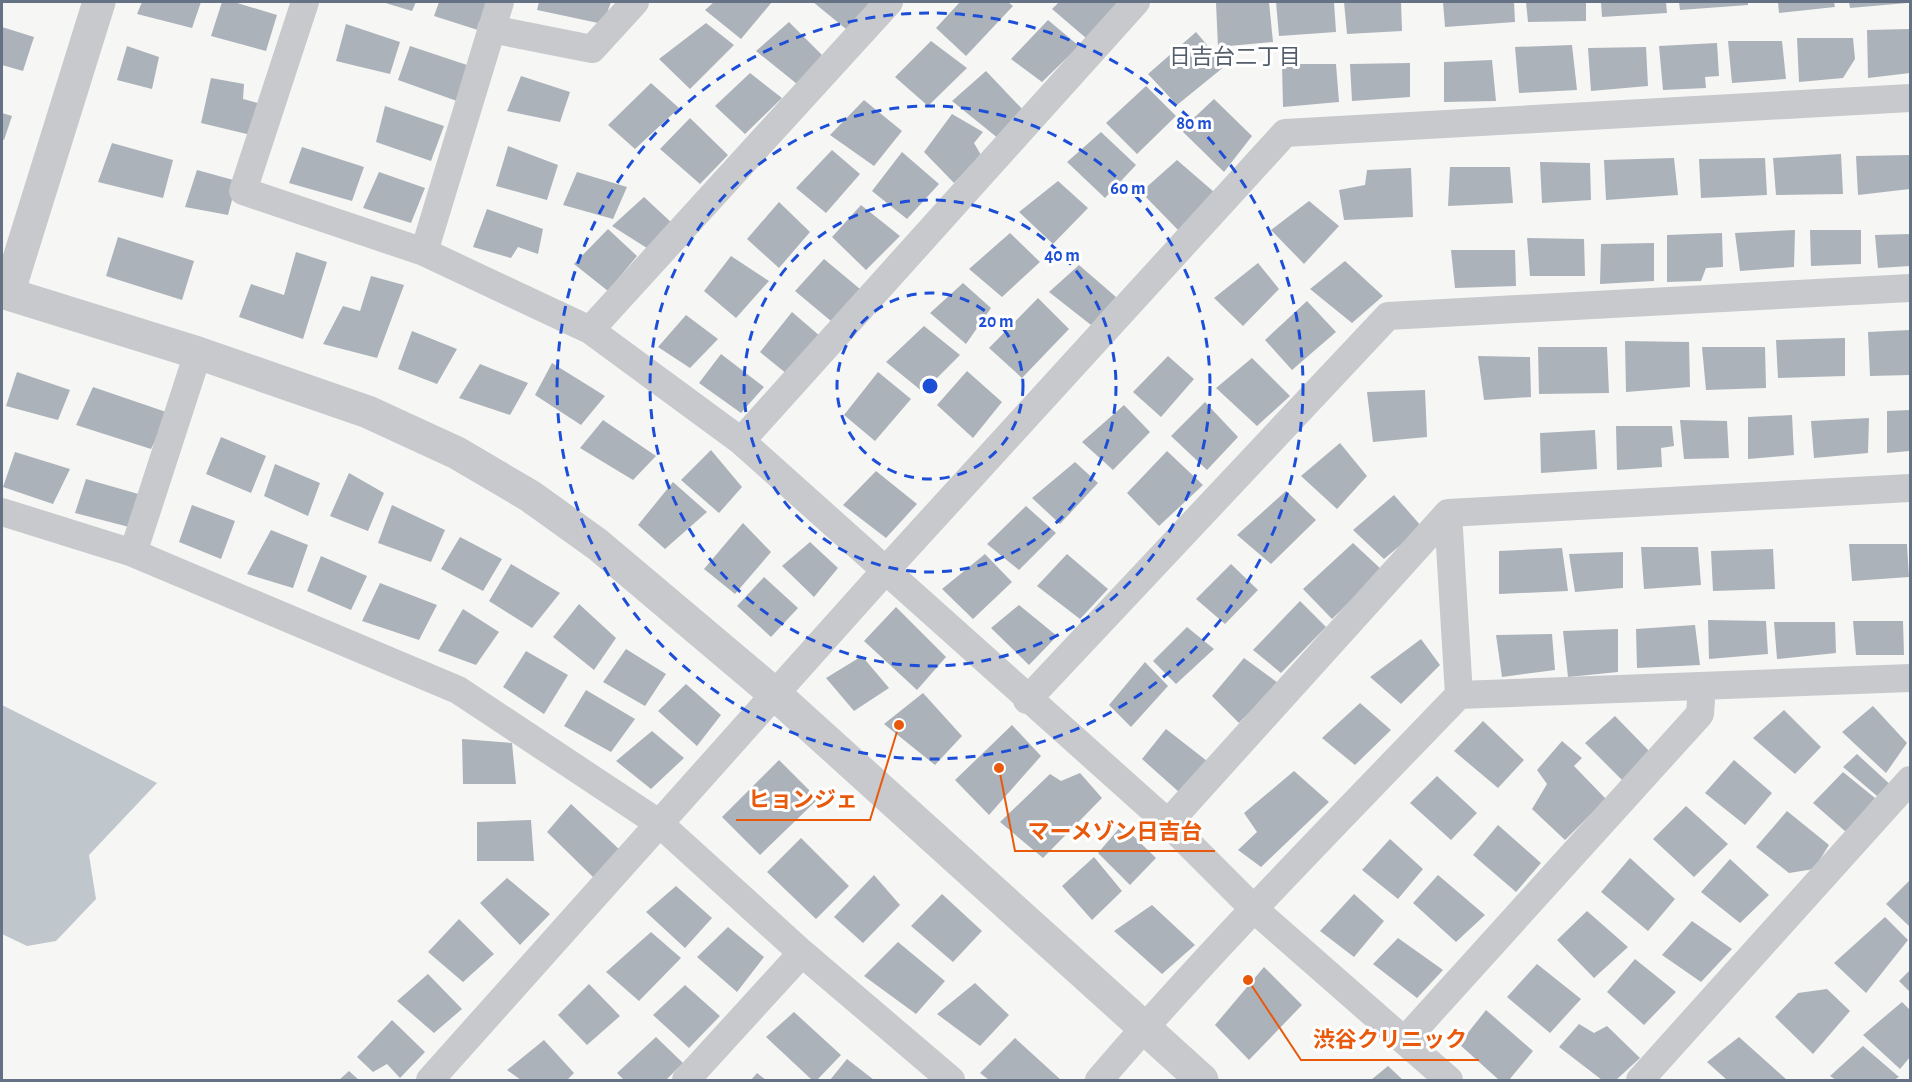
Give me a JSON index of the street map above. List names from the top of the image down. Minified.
{"districts":["日吉台二丁目"],"places":["ヒョンジェ","マーメゾン日吉台","渋谷クリニック"],"rings":["80 m","60 m","40 m","20 m"]}
